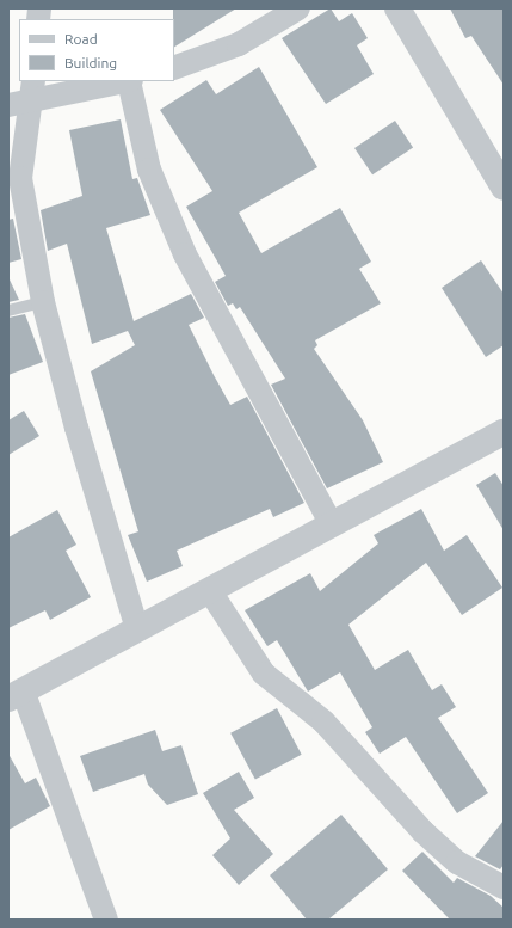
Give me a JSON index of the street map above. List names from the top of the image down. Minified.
{"legend":["Road","Building"]}
